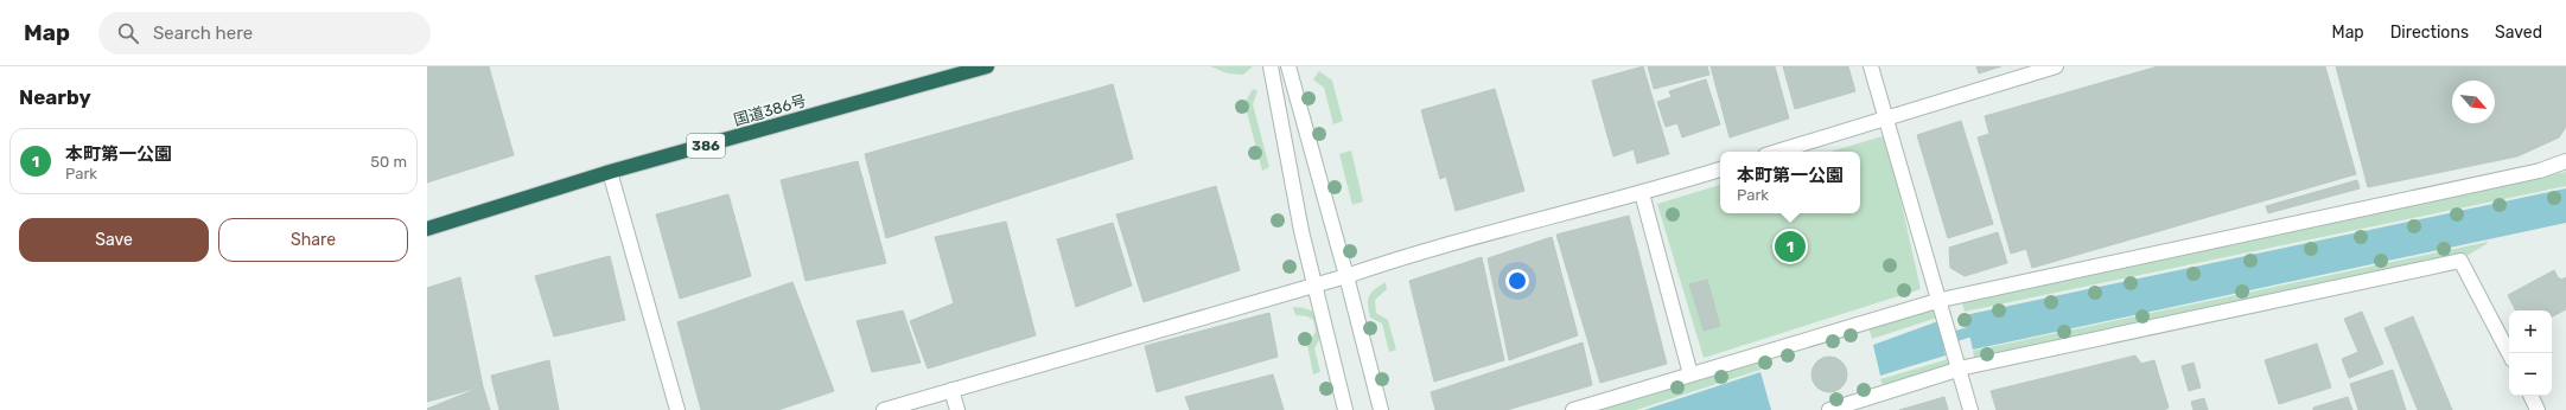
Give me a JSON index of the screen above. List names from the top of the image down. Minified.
{"streets":{"highway":["国道386号","386"]},"north":"bottom right","page":{"header":"Map","search":"Search here","nav":["Map","Directions","Saved"],"heading":"Nearby","list":[{"mark":"1","name":"本町第一公園","note":"Park","value":"50 m"}],"popup":["本町第一公園","Park"],"buttons":["Save","Share"],"pins":"1","map_buttons":["+","−"]}}
